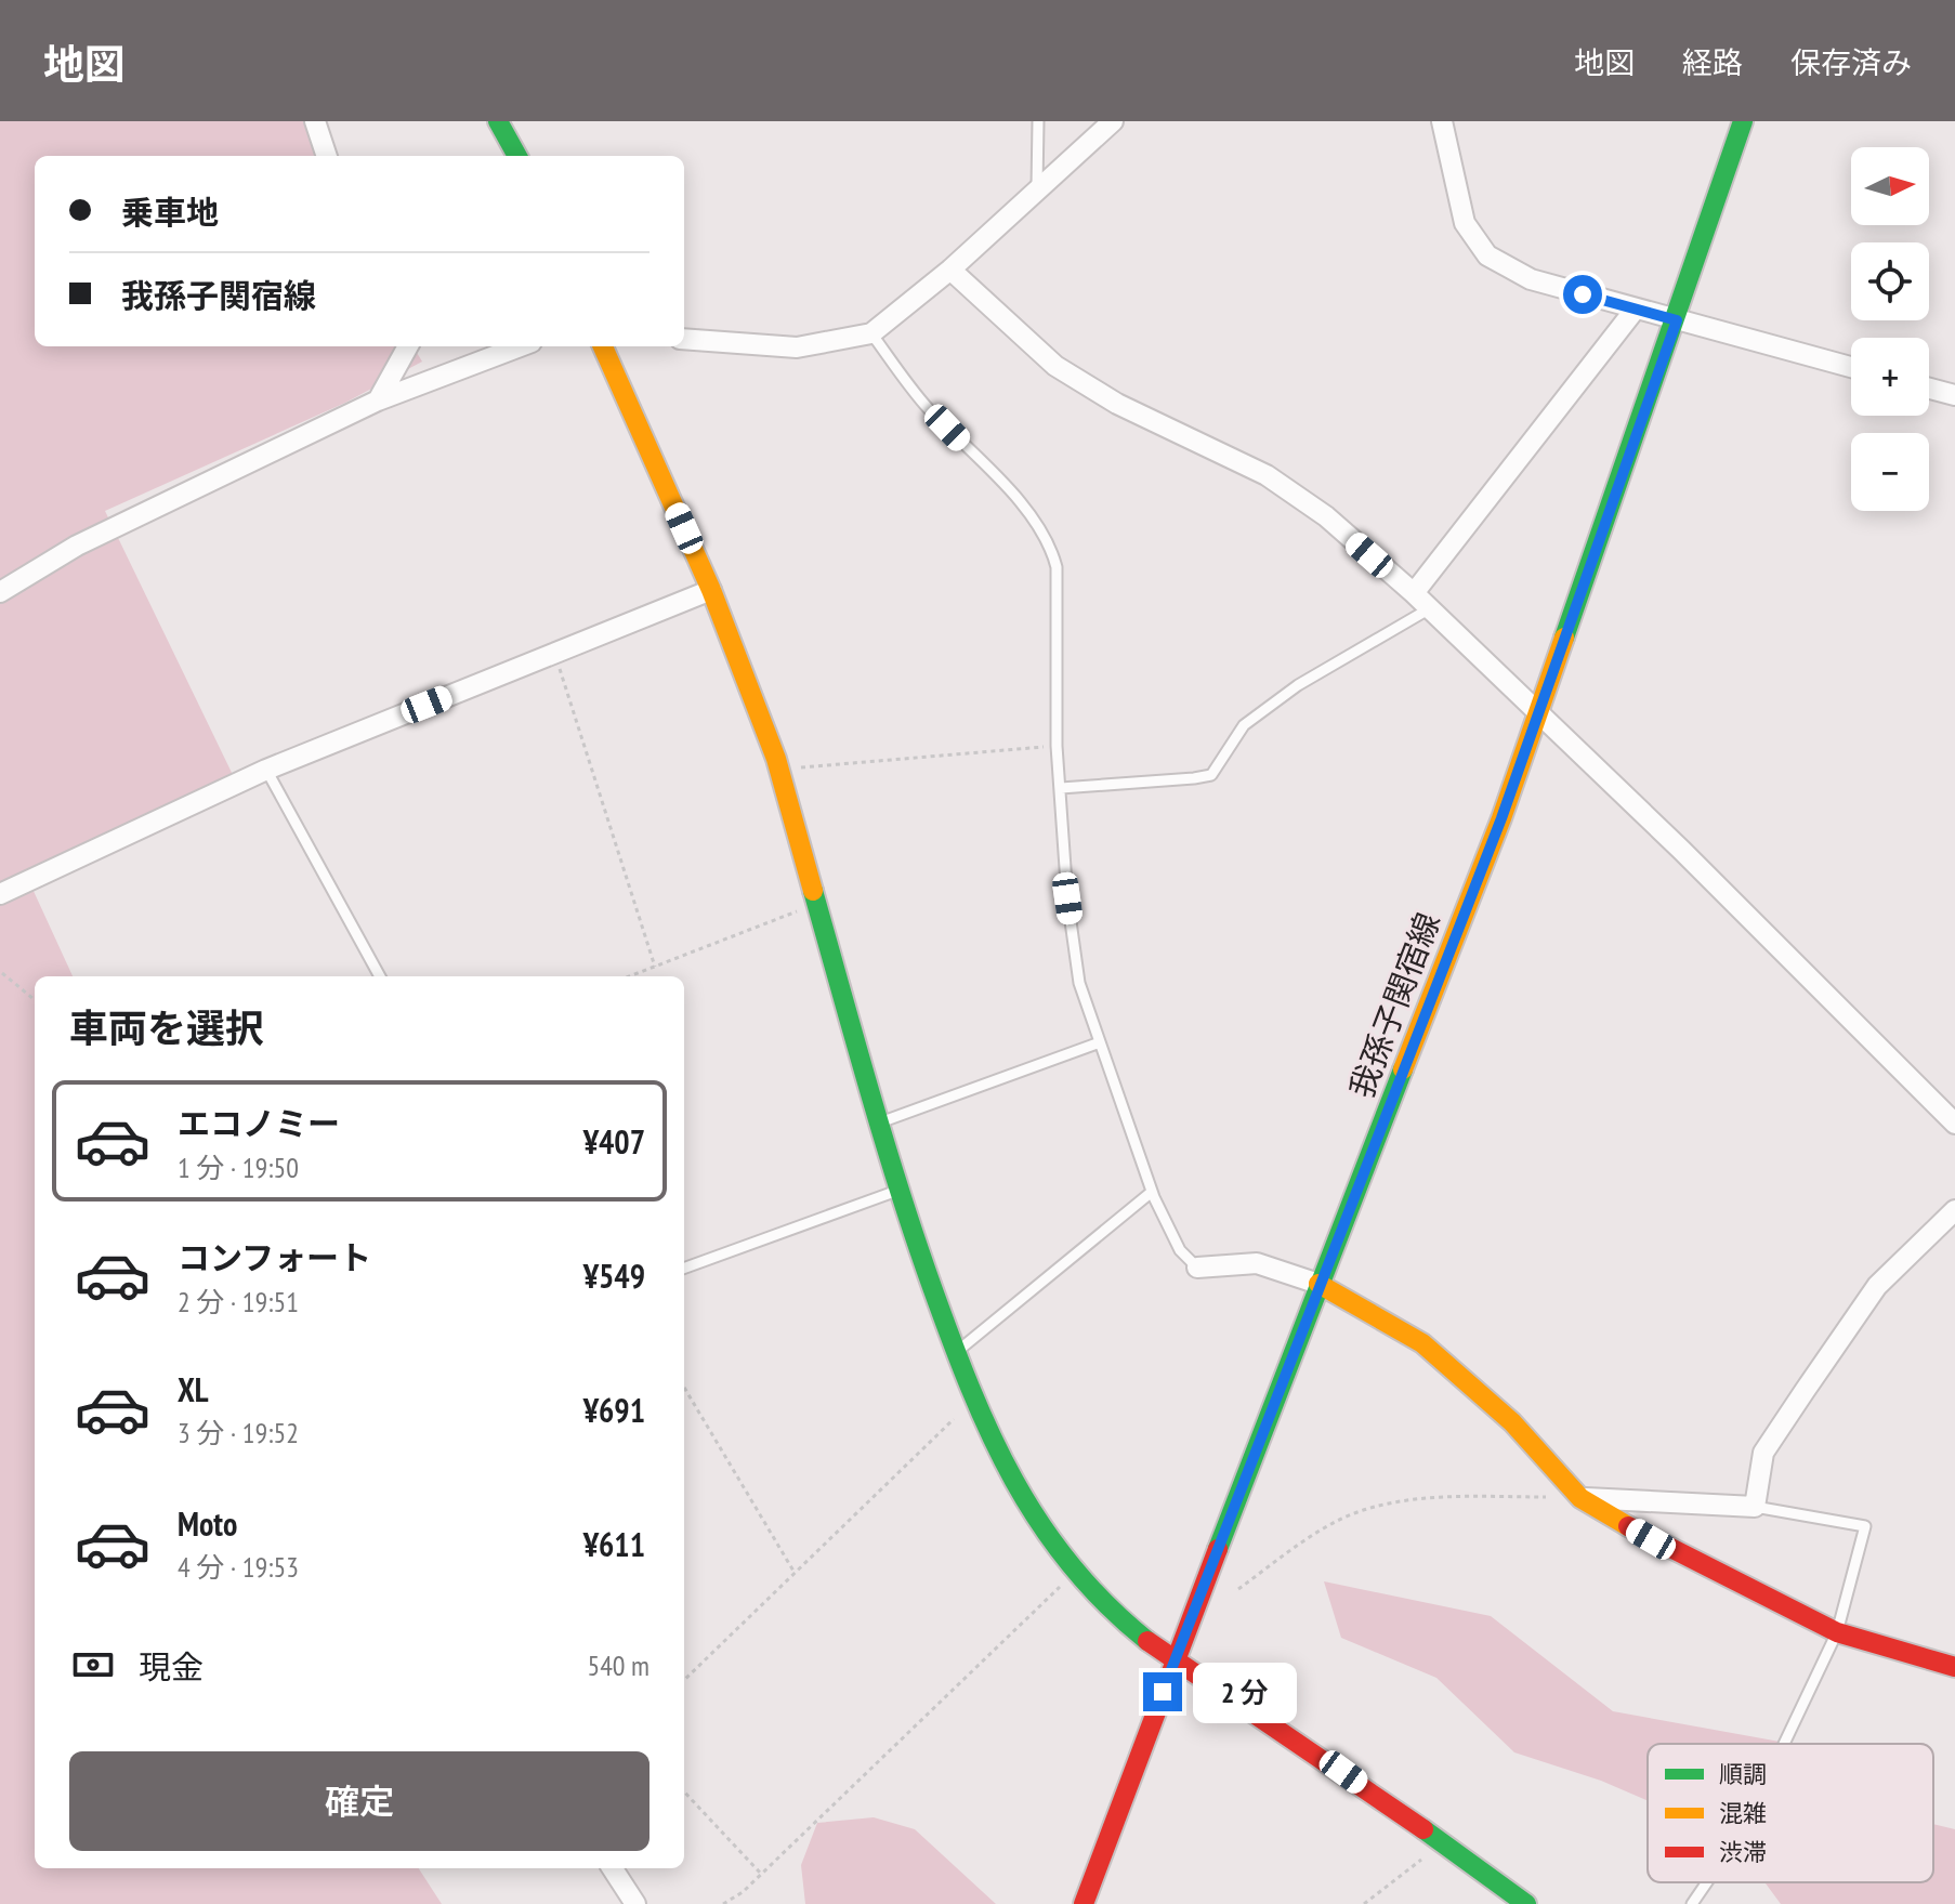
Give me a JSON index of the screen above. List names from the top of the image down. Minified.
{"streets":{"street":["我孫子関宿線"]},"legend":["順調","混雑","渋滞"],"north":"right","page":{"header":"地図","nav":["地図","経路","保存済み"],"map_buttons":["+","−"],"banner":["乗車地","我孫子関宿線"],"heading":"車両を選択","list":[{"name":"エコノミー","note":"1 分 · 19:50","value":"¥407"},{"name":"コンフォート","note":"2 分 · 19:51","value":"¥549"},{"name":"XL","note":"3 分 · 19:52","value":"¥691"},{"name":"Moto","note":"4 分 · 19:53","value":"¥611"}],"pay":["現金","540 m"],"bubble":"2 分","buttons":"確定"}}
